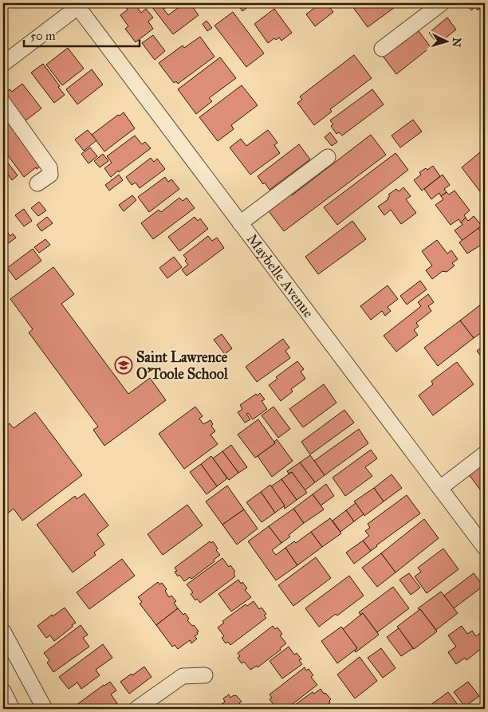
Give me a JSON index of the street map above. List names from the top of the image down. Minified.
{"streets":{"street":["Maybelle Avenue"]},"places":{"school or university":["Saint Lawrence O'Toole School"]},"scale_bar":"50 m","north":"right"}
